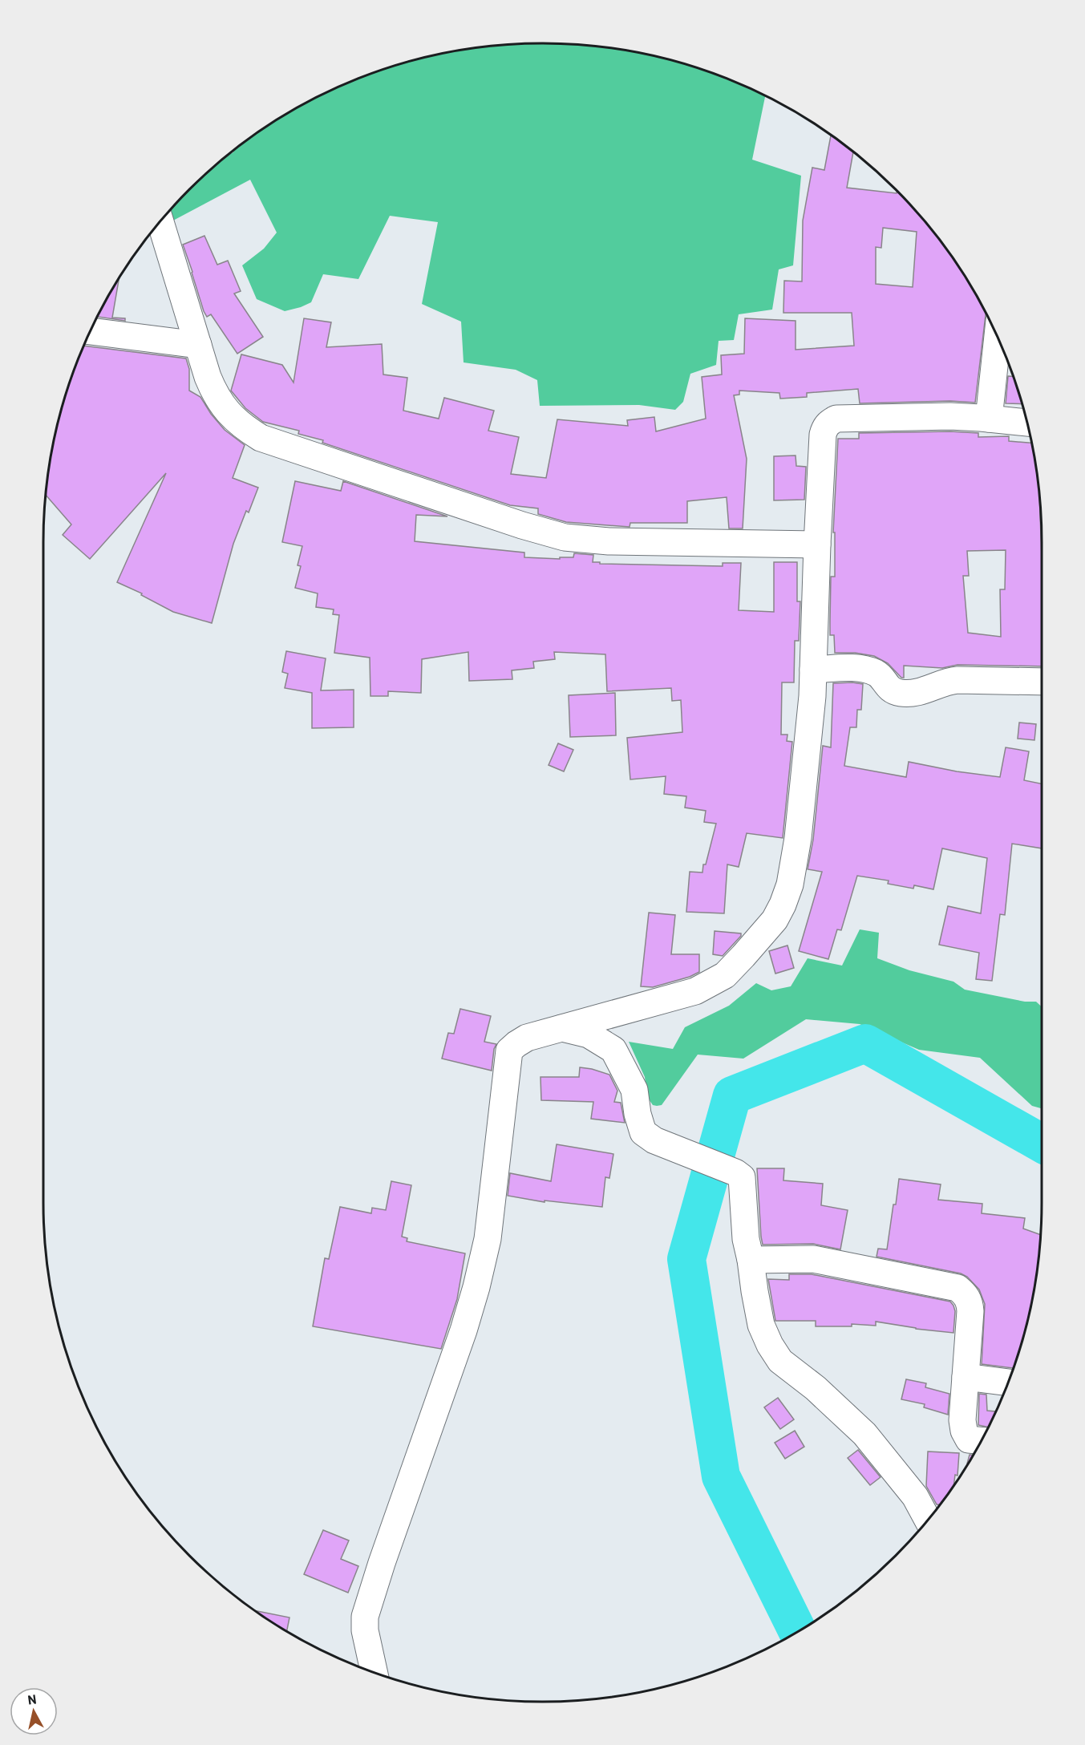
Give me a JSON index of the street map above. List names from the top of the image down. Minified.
{"north":"top"}
